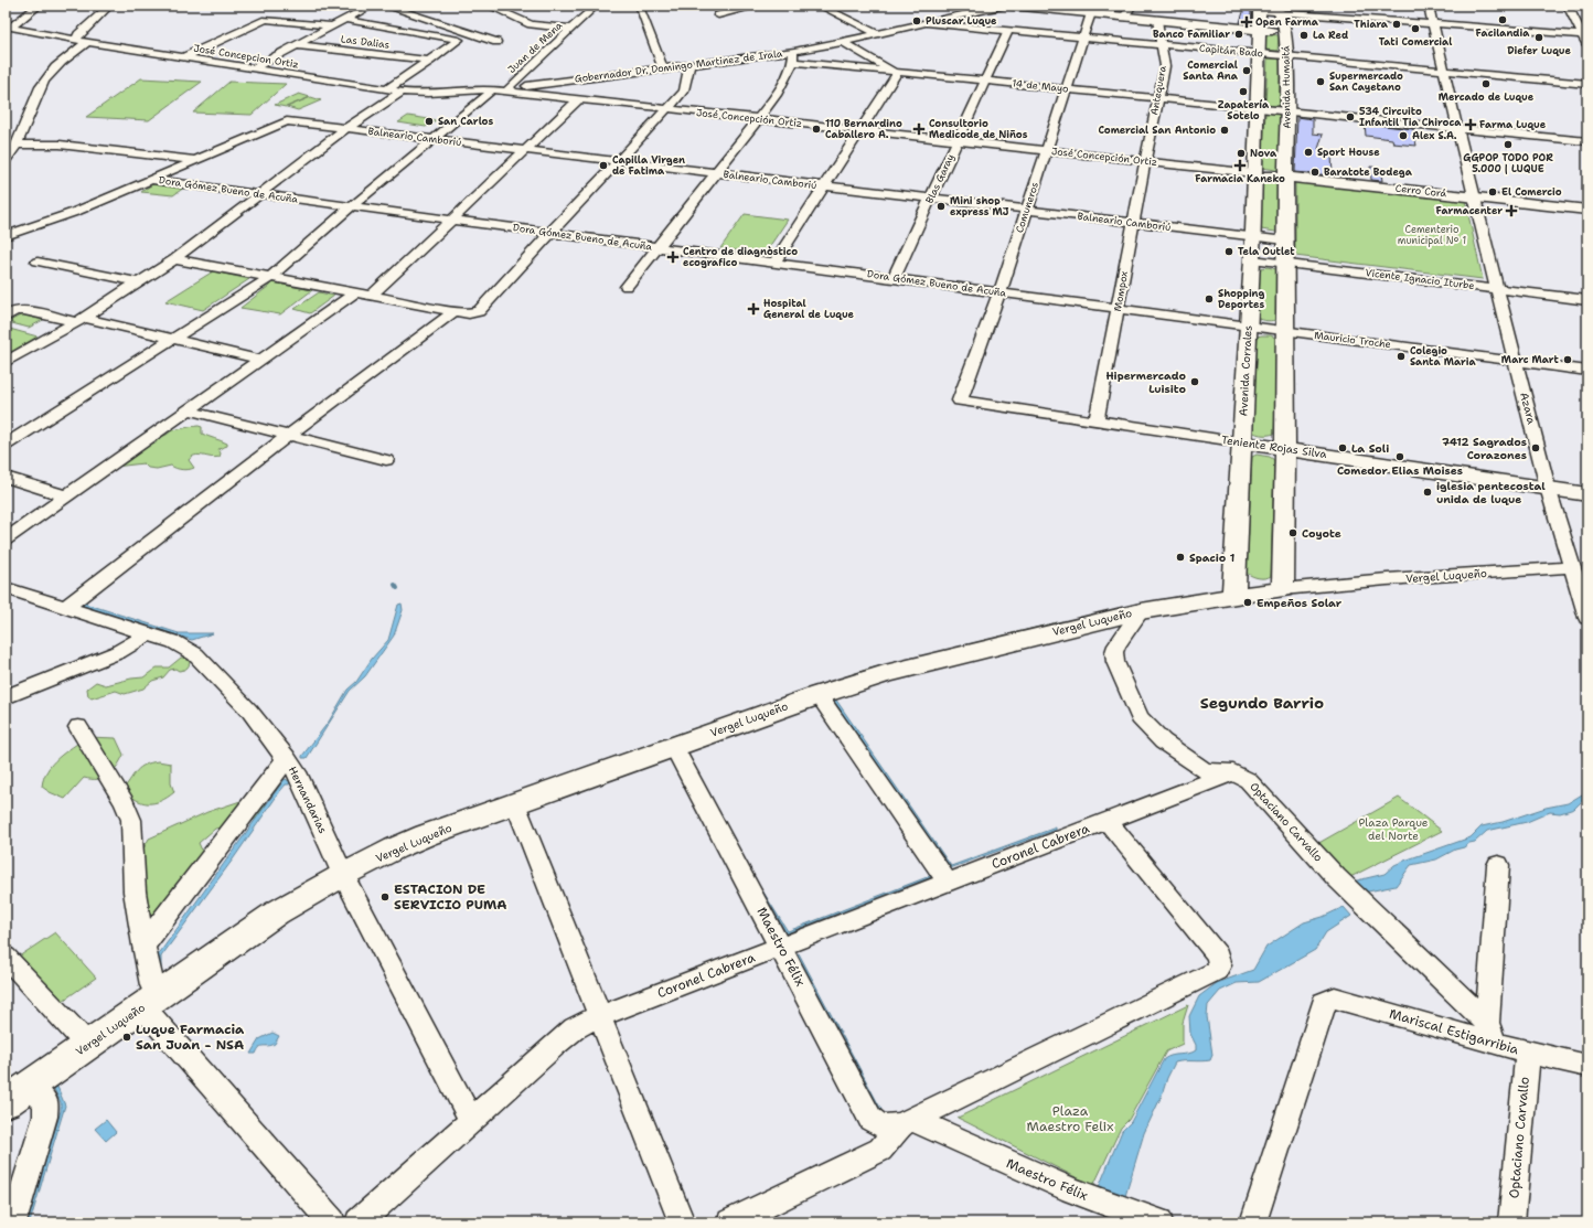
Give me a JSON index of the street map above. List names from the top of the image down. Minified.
{"streets":{"main road":["Avenida Humaitá","Cerro Corá","Avenida Corrales","Teniente Rojas Silva","Vergel Luqueño"],"street":["Las Dalias","Juan de Mena","Capitán Bado","José Concepcion Ortiz","Gobernador Dr. Domingo Martinez de Irala","14 de Mayo","Antequera","José Concepción Ortiz","Balneario Camboriú","Blas Garay","Dora Gómez Bueno de Acuña","Comuneros","Vicente Ignacio Iturbe","Mompox","Mauricio Troche","Azara","Hernandarias","Optaciano Carvallo","Coronel Cabrera","Maestro Félix","Mariscal Estigarribia"]},"crossings":[["Juan de Mena","Gobernador Dr. Domingo Martinez de Irala"],["Juan de Mena","José Concepción Ortiz"],["Capitán Bado","Gobernador Dr. Domingo Martinez de Irala"],["Capitán Bado","Avenida Humaitá"],["Capitán Bado","Antequera"],["Capitán Bado","Blas Garay"],["Capitán Bado","Comuneros"],["Capitán Bado","Azara"],["José Concepcion Ortiz","José Concepción Ortiz"],["Gobernador Dr. Domingo Martinez de Irala","José Concepción Ortiz"],["14 de Mayo","Avenida Humaitá"],["14 de Mayo","Antequera"],["14 de Mayo","Blas Garay"],["14 de Mayo","Comuneros"],["14 de Mayo","Azara"],["Avenida Humaitá","Cerro Corá"],["Antequera","José Concepción Ortiz"],["Antequera","Mompox"],["José Concepción Ortiz","Blas Garay"],["José Concepción Ortiz","Cerro Corá"],["José Concepción Ortiz","Comuneros"],["José Concepción Ortiz","Mompox"],["José Concepción Ortiz","Avenida Corrales"],["Balneario Camboriú","Blas Garay"],["Balneario Camboriú","Comuneros"],["Balneario Camboriú","Mompox"],["Balneario Camboriú","Avenida Corrales"],["Blas Garay","Dora Gómez Bueno de Acuña"],["Dora Gómez Bueno de Acuña","Comuneros"],["Dora Gómez Bueno de Acuña","Mompox"],["Dora Gómez Bueno de Acuña","Mauricio Troche"],["Dora Gómez Bueno de Acuña","Avenida Corrales"],["Cerro Corá","Avenida Corrales"],["Cerro Corá","Azara"],["Comuneros","Teniente Rojas Silva"],["Vicente Ignacio Iturbe","Avenida Corrales"],["Vicente Ignacio Iturbe","Azara"],["Mompox","Teniente Rojas Silva"],["Mauricio Troche","Avenida Corrales"],["Mauricio Troche","Azara"],["Avenida Corrales","Teniente Rojas Silva"],["Avenida Corrales","Vergel Luqueño"],["Azara","Teniente Rojas Silva"],["Azara","Vergel Luqueño"],["Vergel Luqueño","Hernandarias"],["Vergel Luqueño","Maestro Félix"],["Hernandarias","Coronel Cabrera"],["Optaciano Carvallo","Coronel Cabrera"],["Optaciano Carvallo","Mariscal Estigarribia"],["Coronel Cabrera","Maestro Félix"]],"districts":["Segundo Barrio"],"parks":["Cementerio municipal Nº 1","Plaza Parque del Norte","Plaza Maestro Felix"],"places":{"other":["Facilandia","Pluscar Luque","Thiara","Tati Comercial","Banco Familiar","La Red","Diefer Luque","Comercial Santa Ana","Supermercado San Cayetano","Mercado de Luque","Zapatería Sotelo","534 Circuito Infantil Tia Chiroca","San Carlos","110 Bernardino Caballero A.","Comercial San Antonio","Alex S.A.","GGPOP TODO POR 5.000 | LUQUE","Sport House","Nova","Capilla Virgen de Fatima","Baratote Bodega","El Comercio","Mini shop express MJ","Tela Outlet","Shopping Deportes","Colegio Santa Maria","Marc Mart","Hipermercado Luisito","La Soli","7412 Sagrados Corazones","Comedor Elias Moises","iglesia pentecostal unida de luque","Coyote","Spacio 1","Empeños Solar","ESTACION DE SERVICIO PUMA","Luque Farmacia San Juan - NSA"],"health":["Open Farma","Farma Luque","Consultorio Medicode de Niños","Farmacia Kaneko","Farmacenter","Centro de diagnòstico ecografico","Hospital General de Luque"]}}
